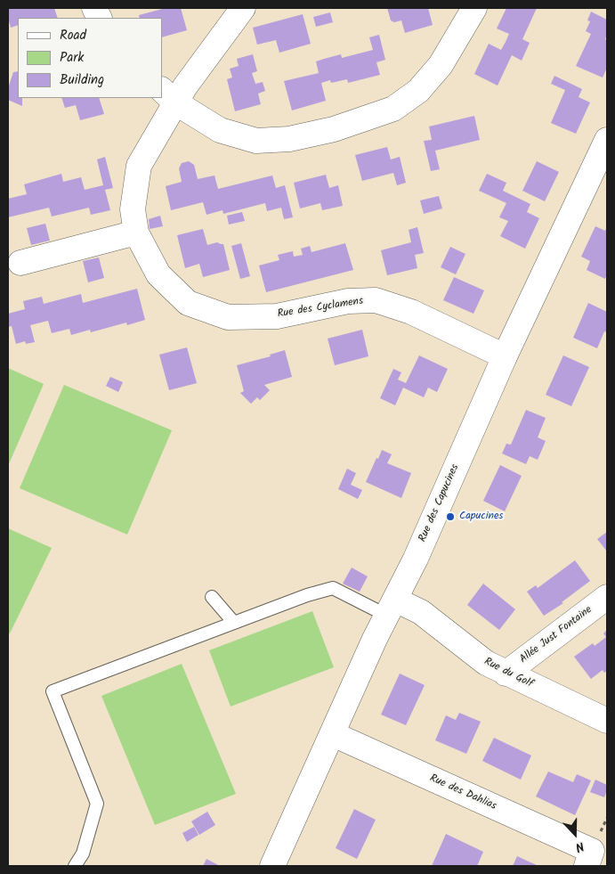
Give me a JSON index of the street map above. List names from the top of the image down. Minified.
{"streets":{"street":["Rue des Cyclamens","Rue des Capucines","Allée Just Fontaine","Rue du Golf","Rue des Dahlias"]},"crossings":[["Rue des Cyclamens","Rue des Capucines"],["Rue des Capucines","Rue du Golf"],["Rue des Capucines","Rue des Dahlias"],["Allée Just Fontaine","Rue du Golf"]],"places":["Capucines"],"legend":["Road","Park","Building"],"north":"bottom"}
